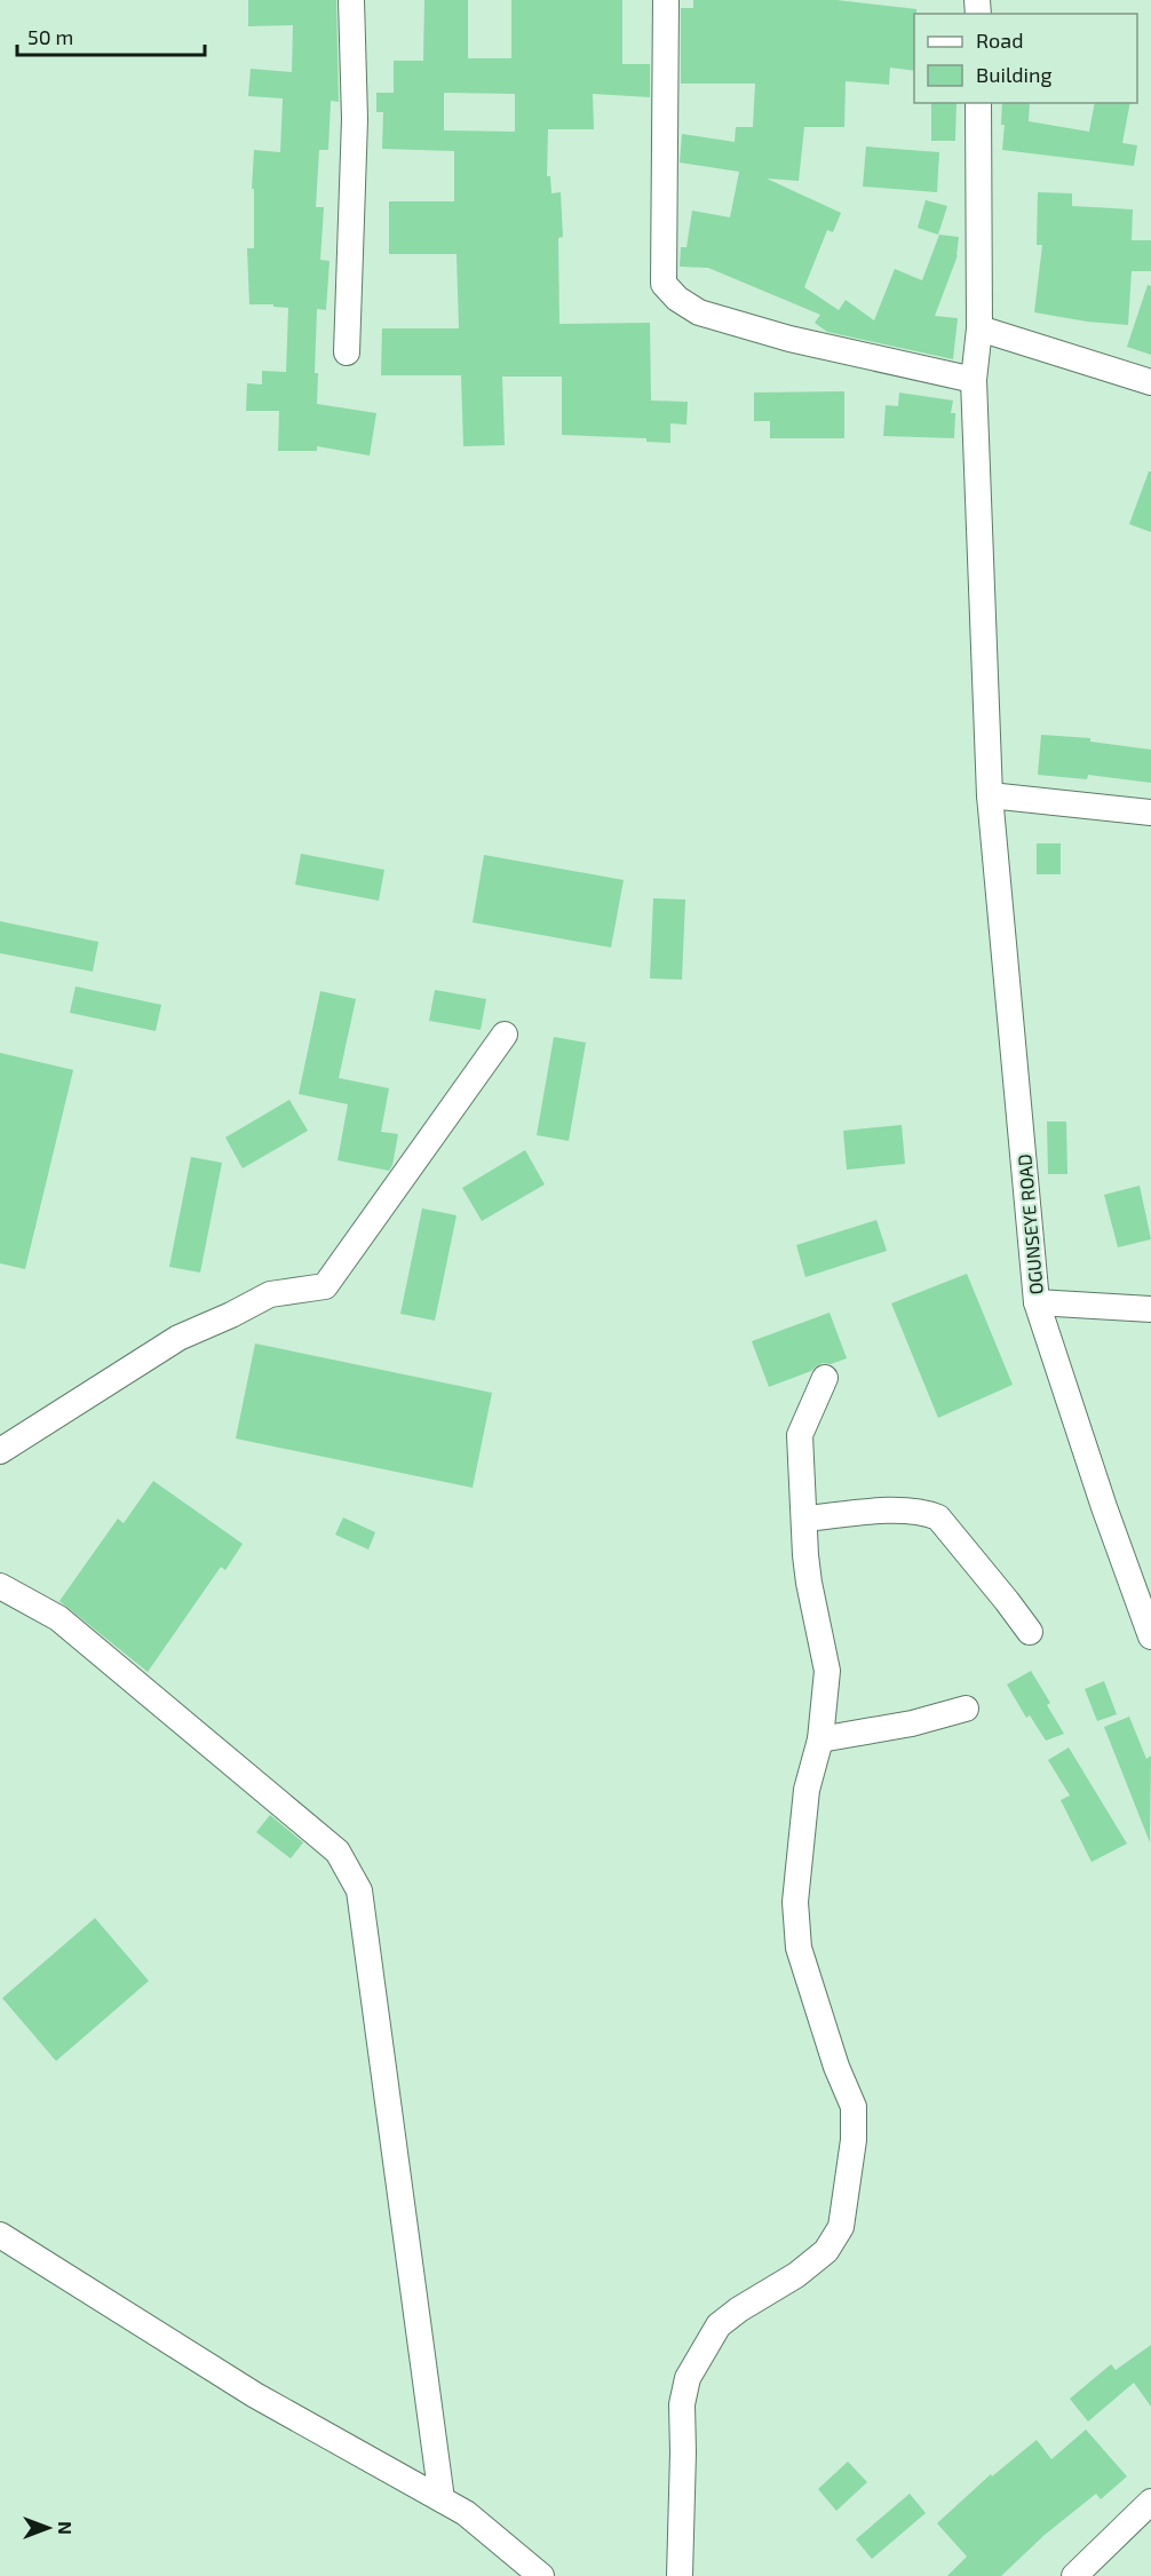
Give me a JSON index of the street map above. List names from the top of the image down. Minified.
{"streets":{"street":["OGUNSEYE ROAD"]},"legend":["Road","Building"],"scale_bar":"50 m","north":"right"}
